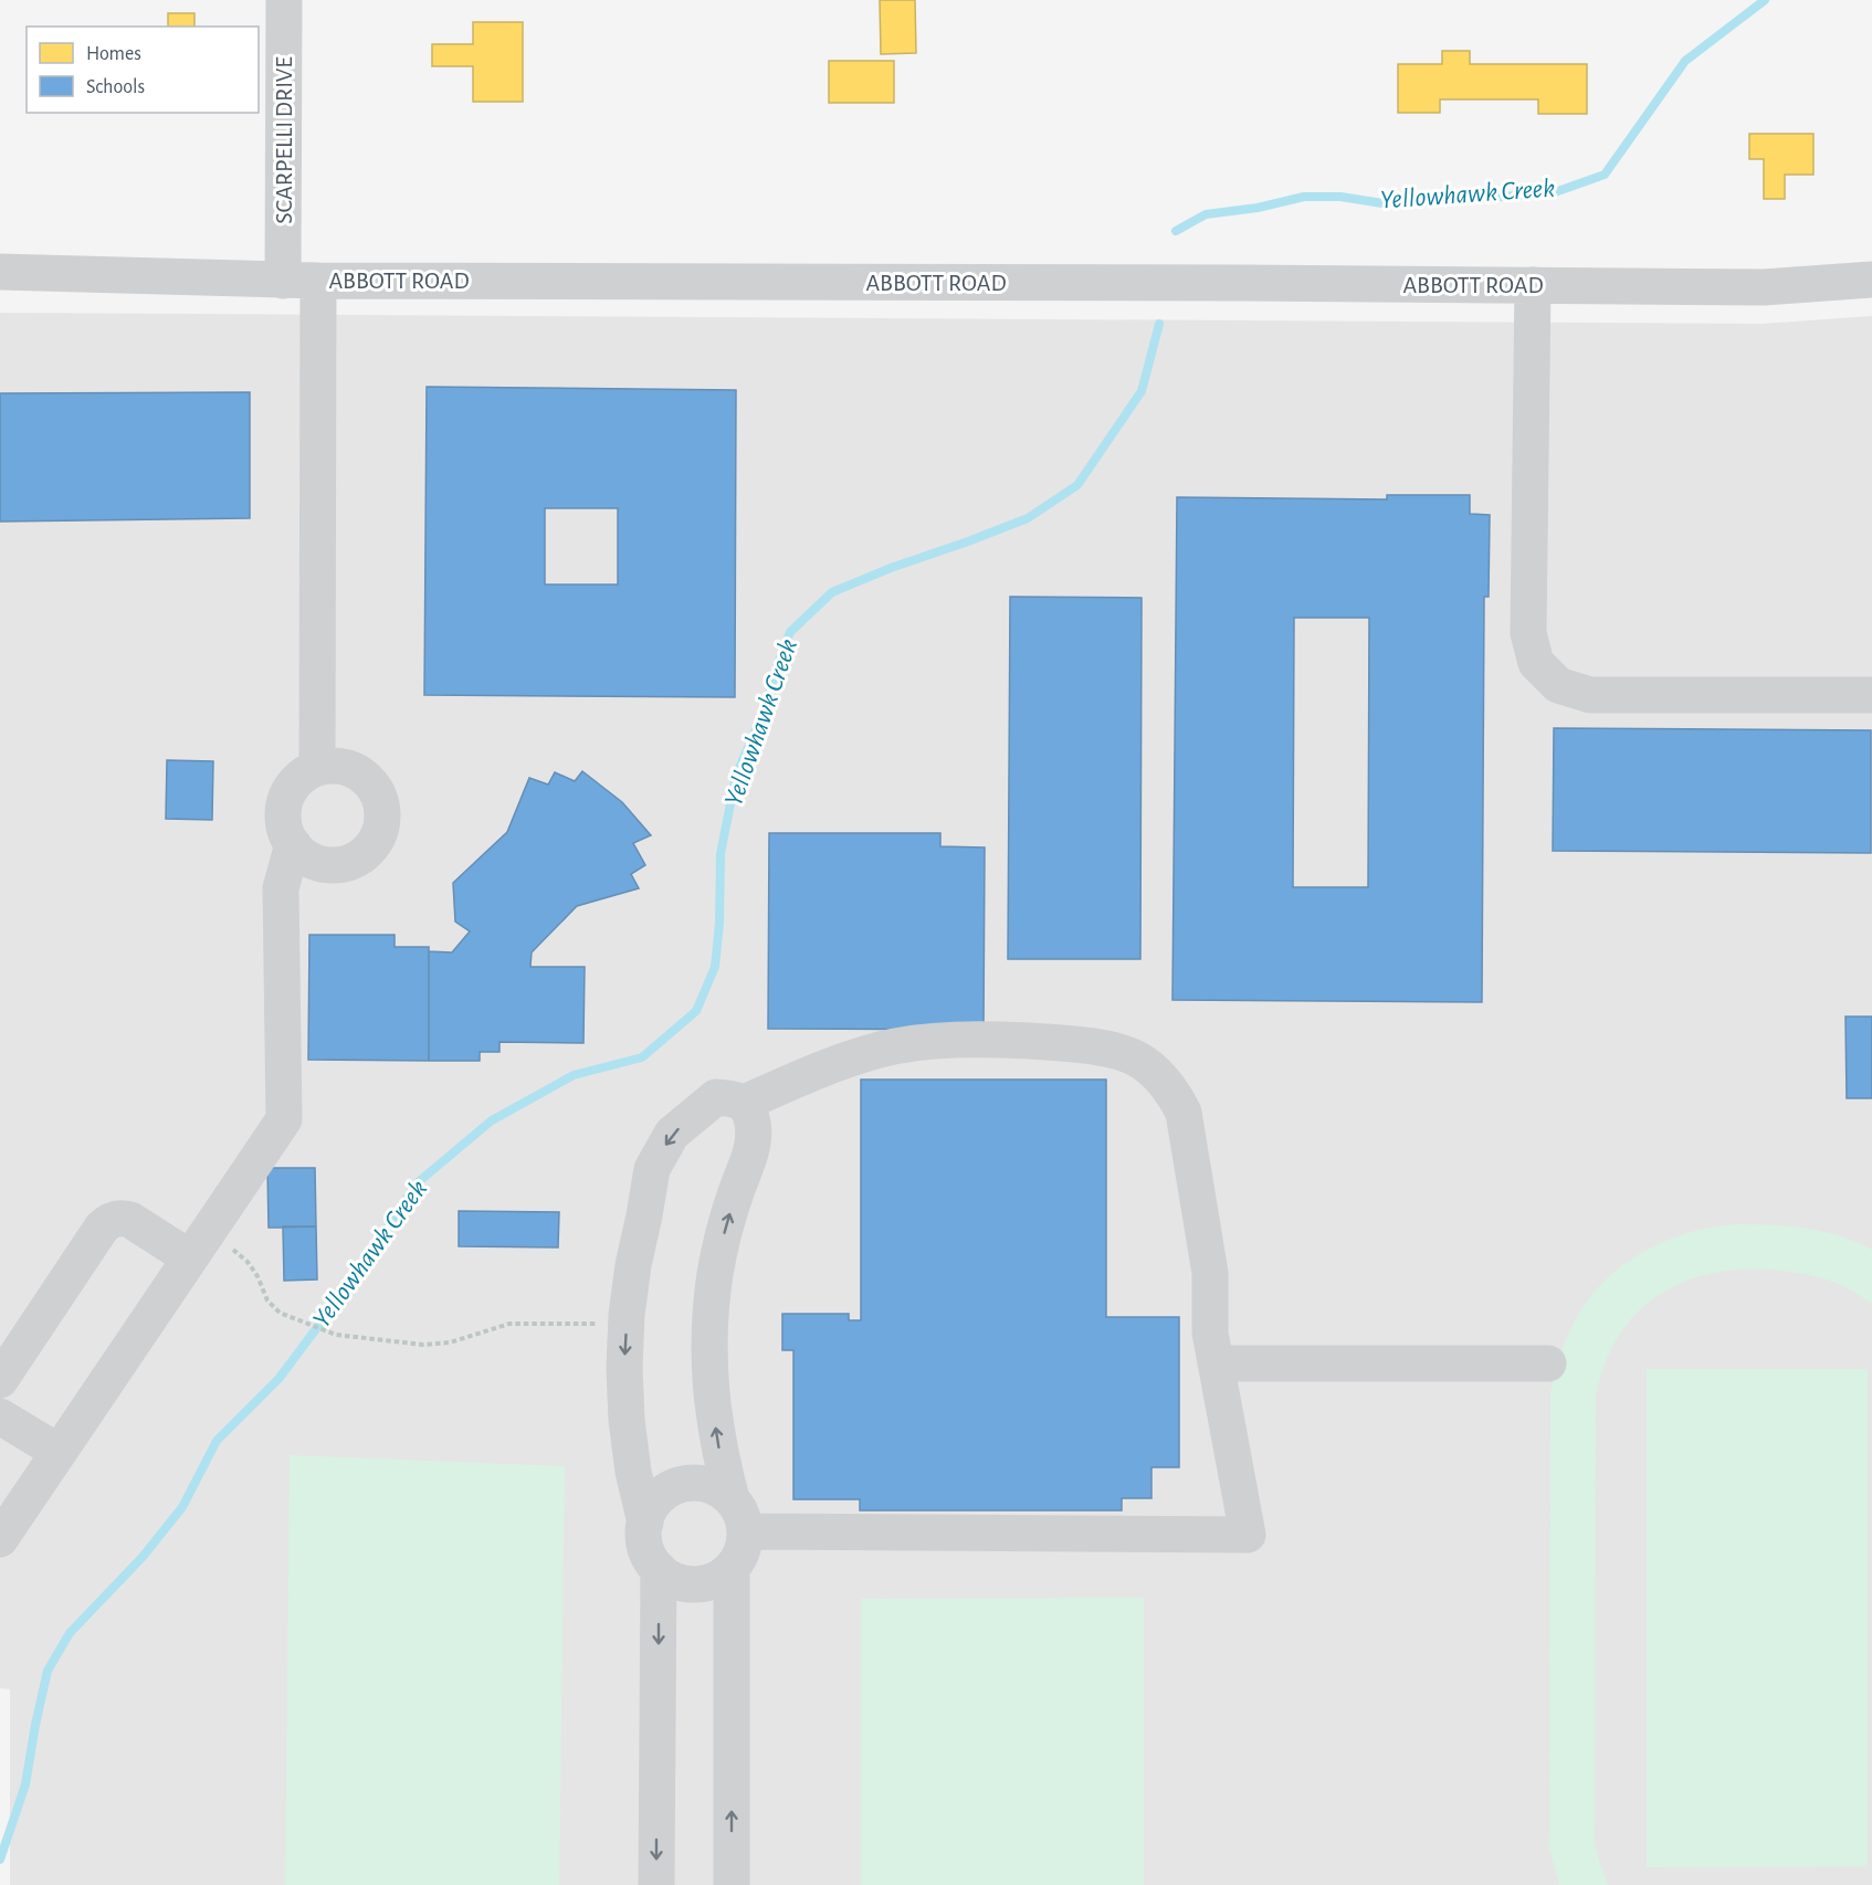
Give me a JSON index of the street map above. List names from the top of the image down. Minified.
{"streets":{"street":["SCARPELLI DRIVE","ABBOTT ROAD"]},"crossings":[["SCARPELLI DRIVE","ABBOTT ROAD"]],"water":["Yellowhawk Creek"],"legend":["Homes","Schools"]}
